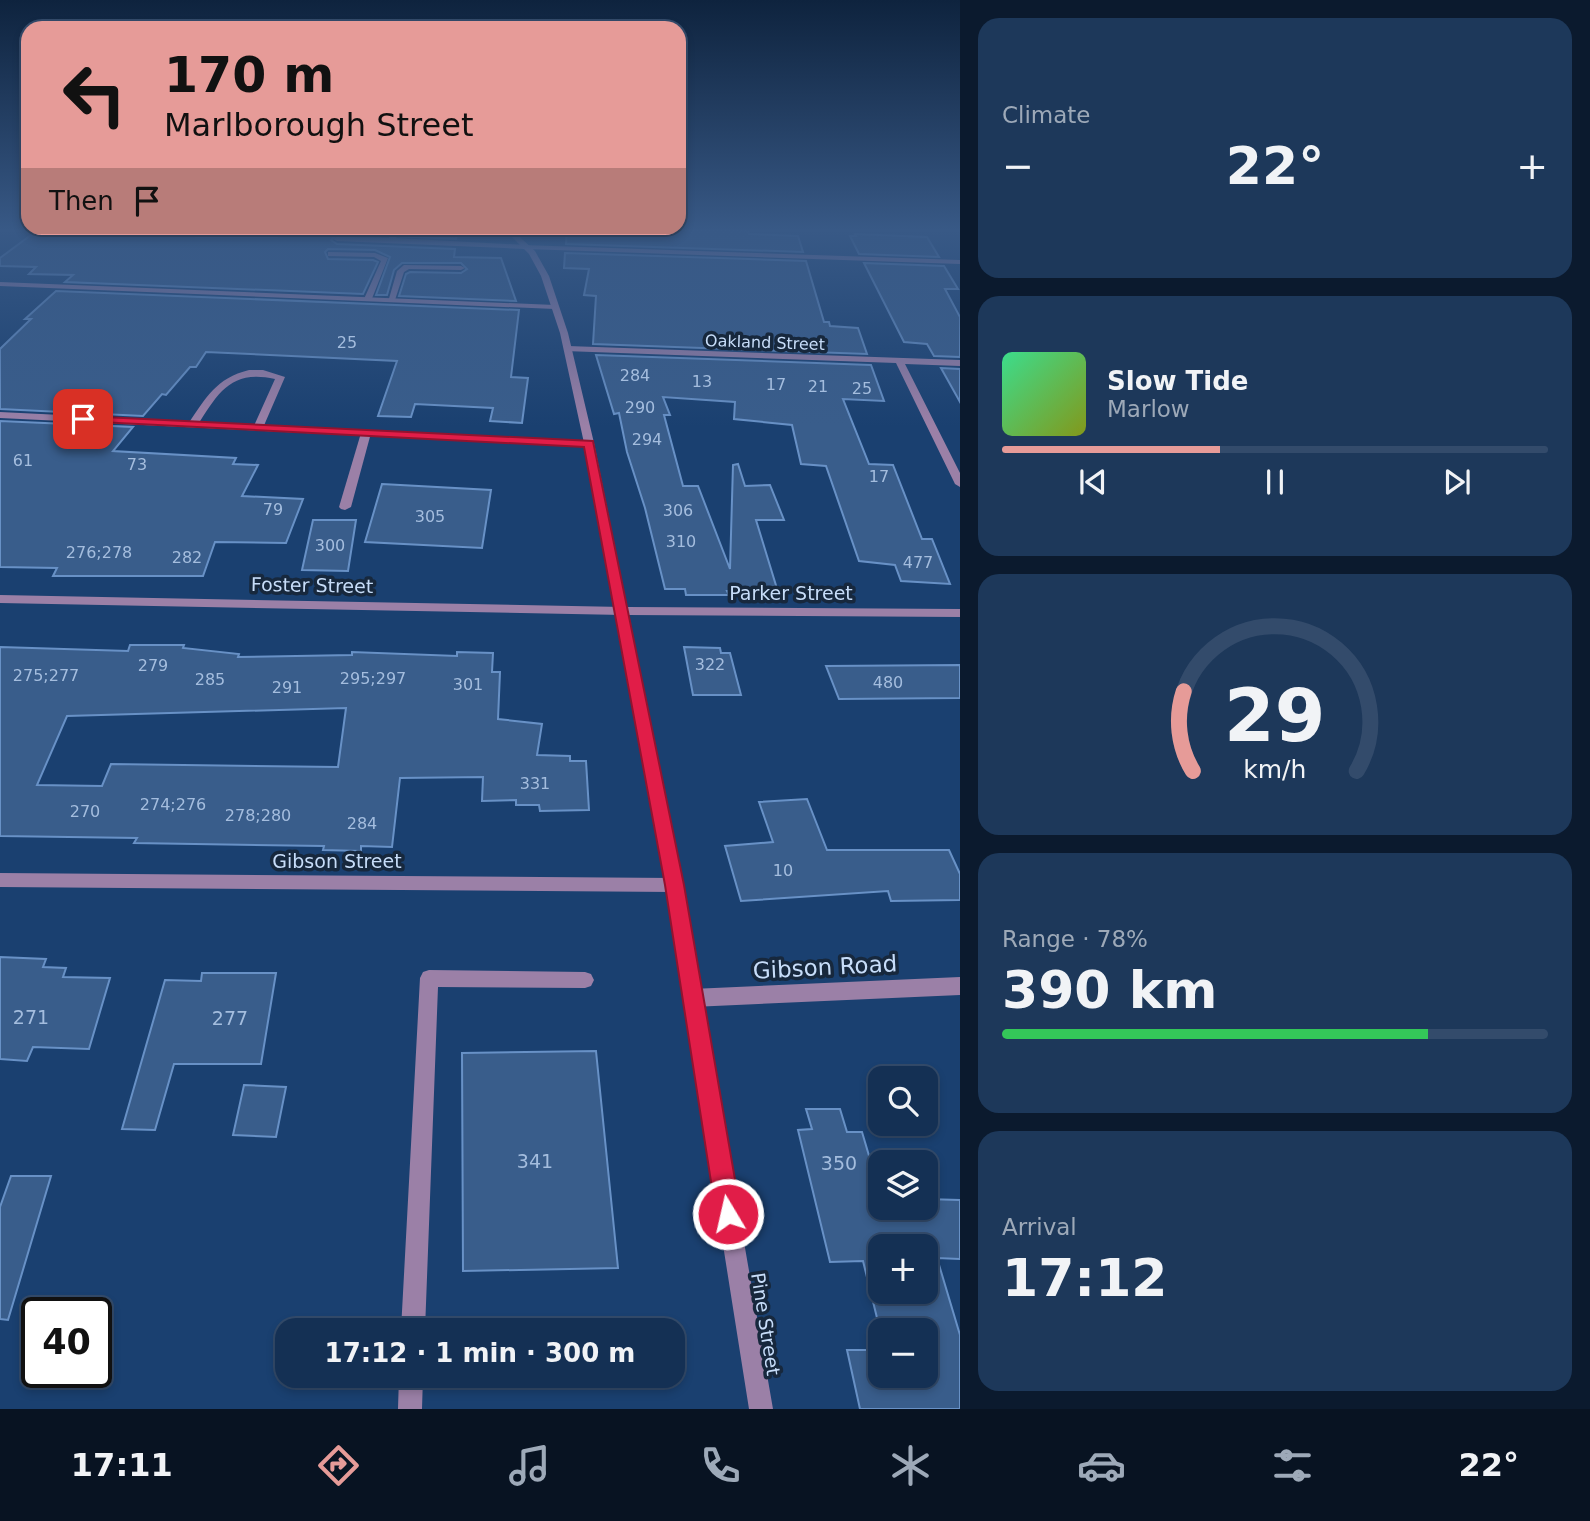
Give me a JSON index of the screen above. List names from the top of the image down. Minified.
{"streets":{"street":["Oakland Street","Foster Street","Parker Street","Gibson Street","Gibson Road","Pine Street"]},"crossings":[["Oakland Street","Pine Street"],["Foster Street","Parker Street"],["Foster Street","Pine Street"],["Parker Street","Pine Street"],["Gibson Street","Pine Street"],["Gibson Road","Pine Street"]],"house_numbers":["25","284","13","17","21","25","290","294","61","73","17","79","306","305","310","300","276;278","282","477","322","279","275;277","295;297","285","480","301","291","331","274;276","270","278;280","284","10","271","277","341","350"],"page":{"tile":["Climate",["Range · 78%","390 km"],["Arrival","17:12"]],"turn":["170 m","Marlborough Street"],"heat":["−","22°","+"],"then":"Then","song":["Slow Tide","Marlow"],"map_buttons":["+","−"],"limit":"40","trip":"17:12 · 1 min · 300 m","tabs":["17:11","22°"],"gauge":["29","km/h"]}}
